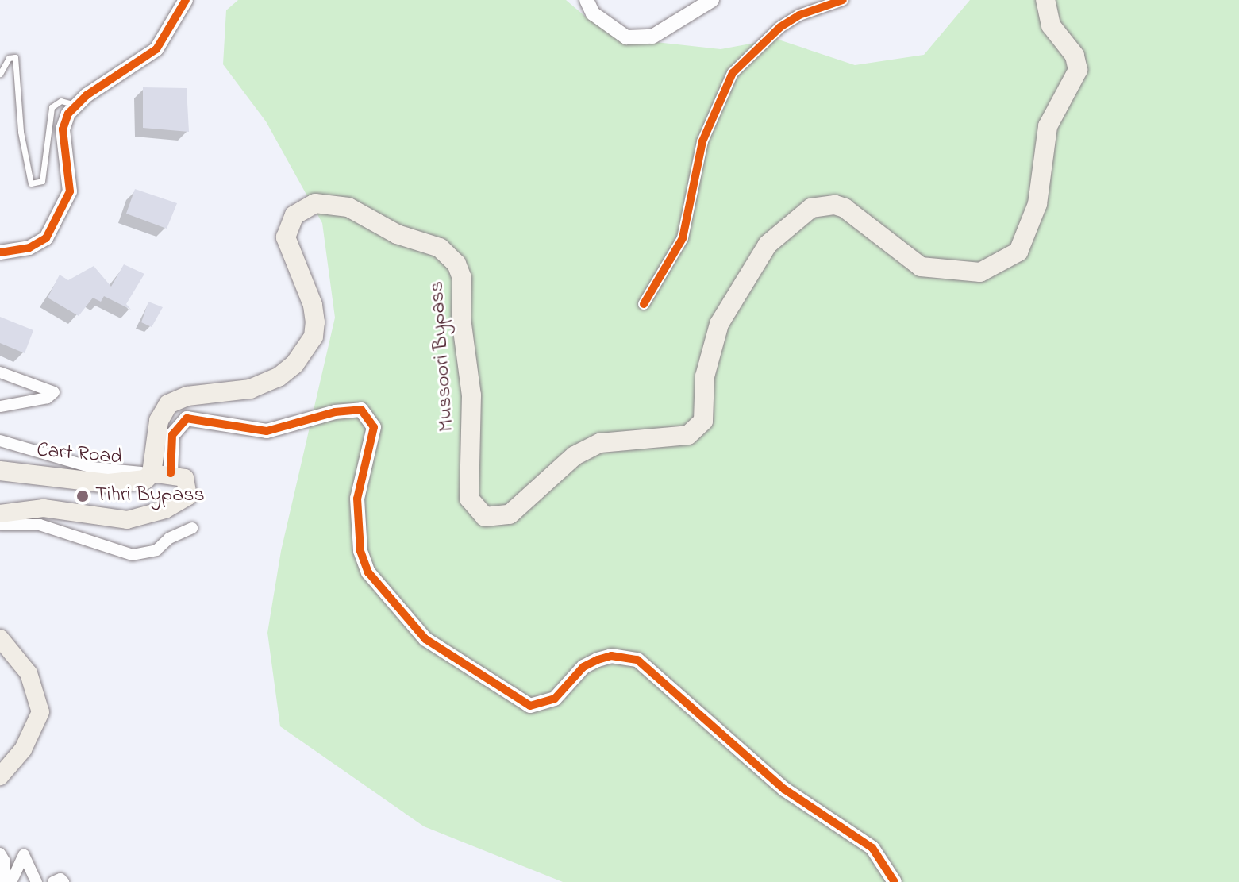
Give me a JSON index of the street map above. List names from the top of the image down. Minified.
{"streets":{"highway":["Mussoori Bypass","Cart Road"]},"crossings":[["Mussoori Bypass","Cart Road"]],"places":["Tihri Bypass"]}
